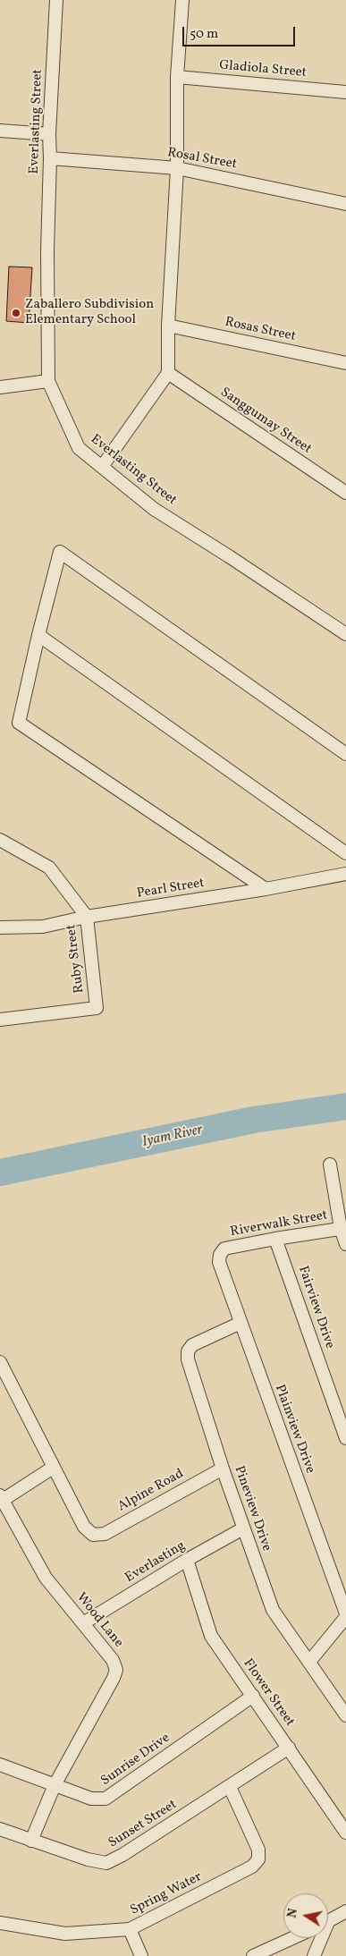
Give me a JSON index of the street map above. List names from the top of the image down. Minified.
{"streets":{"street":["Gladiola Street","Everlasting Street","Rosal Street","Rosas Street","Sanggumay Street","Pearl Street","Ruby Street","Riverwalk Street","Fairview Drive","Plainview Drive","Alpine Road","Pineview Drive","Everlasting","Wood Lane","Flower Street","Sunrise Drive","Sunset Street","Spring Water"]},"crossings":[["Everlasting Street","Rosal Street"],["Pearl Street","Ruby Street"],["Riverwalk Street","Fairview Drive"],["Riverwalk Street","Plainview Drive"],["Plainview Drive","Pineview Drive"],["Alpine Road","Pineview Drive"],["Pineview Drive","Everlasting"],["Everlasting","Wood Lane"],["Everlasting","Flower Street"],["Wood Lane","Sunrise Drive"],["Wood Lane","Sunset Street"],["Flower Street","Sunrise Drive"],["Flower Street","Sunset Street"],["Sunset Street","Spring Water"]],"water":["Iyam River"],"places":["Zaballero Subdivision Elementary School"],"scale_bar":"50 m","north":"left"}
